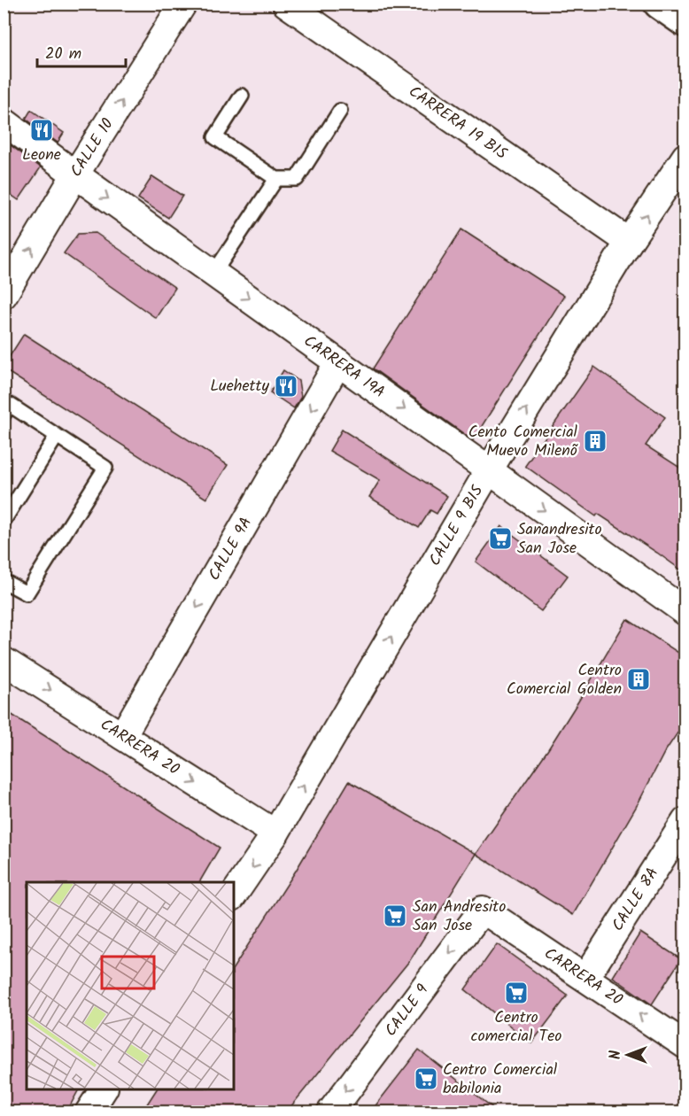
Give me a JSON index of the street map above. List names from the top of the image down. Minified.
{"streets":{"street":["CARRERA 19 BIS","CALLE 10","CARRERA 19A","CALLE 9 BIS","CALLE 9A","CARRERA 20","CALLE 8A","CALLE 9"]},"crossings":[["CARRERA 19 BIS","CALLE 9 BIS"],["CALLE 10","CARRERA 19A"],["CARRERA 19A","CALLE 9 BIS"],["CARRERA 19A","CALLE 9A"],["CALLE 9 BIS","CARRERA 20"],["CALLE 9A","CARRERA 20"],["CARRERA 20","CALLE 8A"],["CARRERA 20","CALLE 9"]],"one_way":["CALLE 10","CARRERA 19A","CALLE 9 BIS","CALLE 9A","CALLE 9"],"places":{"restaurant":["Leone","Luehetty"],"building":["Cento Comercial Muevo Milenõ","Centro Comercial Golden"],"supermarket":["Sanandresito San Jose","San Andresito San Jose","Centro comercial Teo","Centro Comercial babilonia"]},"scale_bar":"20 m","north":"left"}
